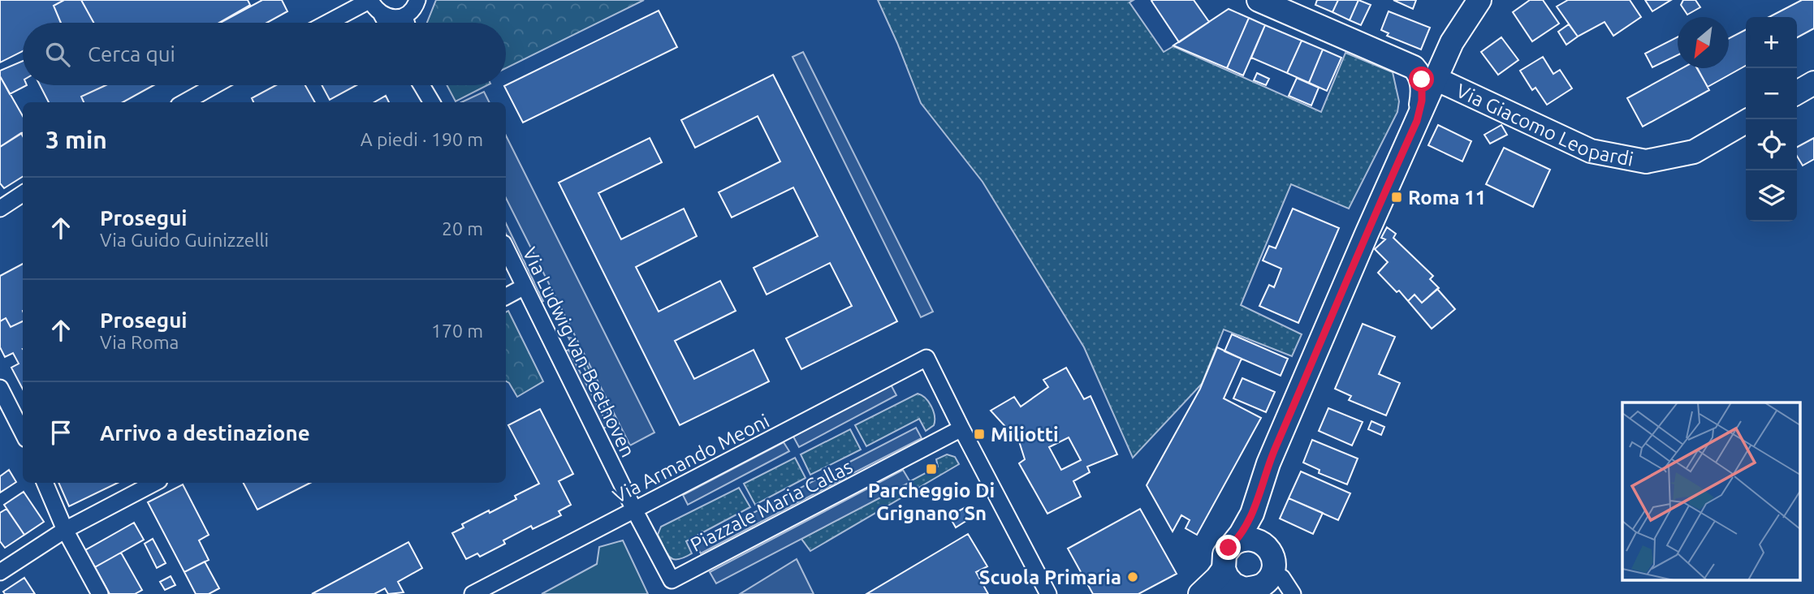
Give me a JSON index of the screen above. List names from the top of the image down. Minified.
{"streets":{"street":["Via Giacomo Leopardi","Via Ludwig van Beethoven","Via Armando Meoni","Piazzale Maria Callas"]},"crossings":[["Via Ludwig van Beethoven","Via Armando Meoni"],["Via Ludwig van Beethoven","Piazzale Maria Callas"],["Via Armando Meoni","Piazzale Maria Callas"]],"places":{"transit":["Roma 11","Miliotti","Parcheggio Di Grignano Sn"],"other":["Scuola Primaria"]},"north":"bottom left","page":{"map_buttons":["+","−"],"search":"Cerca qui","heading":["3 min","A piedi · 190 m"],"list":[["Prosegui","Via Guido Guinizzelli","20 m"],["Prosegui","Via Roma","170 m"],"Arrivo a destinazione"]}}
